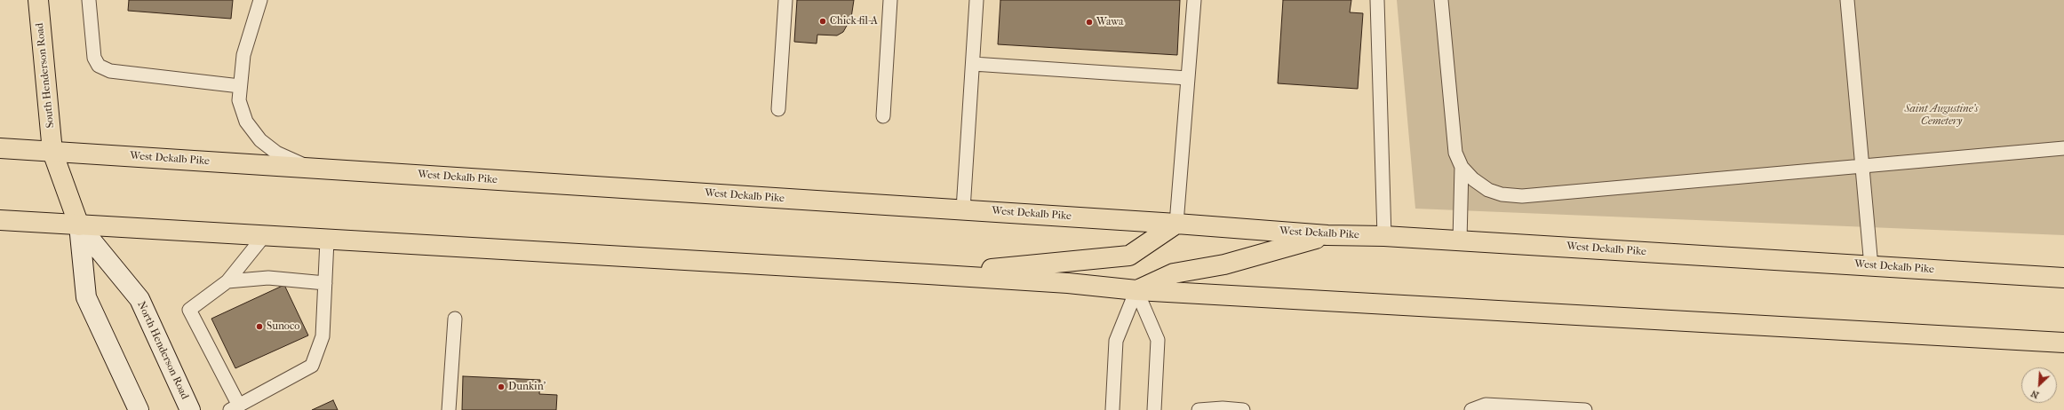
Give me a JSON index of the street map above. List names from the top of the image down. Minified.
{"streets":{"main road":["South Henderson Road","West Dekalb Pike","North Henderson Road"]},"crossings":[["South Henderson Road","West Dekalb Pike"],["South Henderson Road","North Henderson Road"],["West Dekalb Pike","North Henderson Road"]],"parks":["Saint Augustine's Cemetery"],"places":["Chick-fil-A","Wawa","Sunoco","Dunkin'"],"north":"bottom left"}
